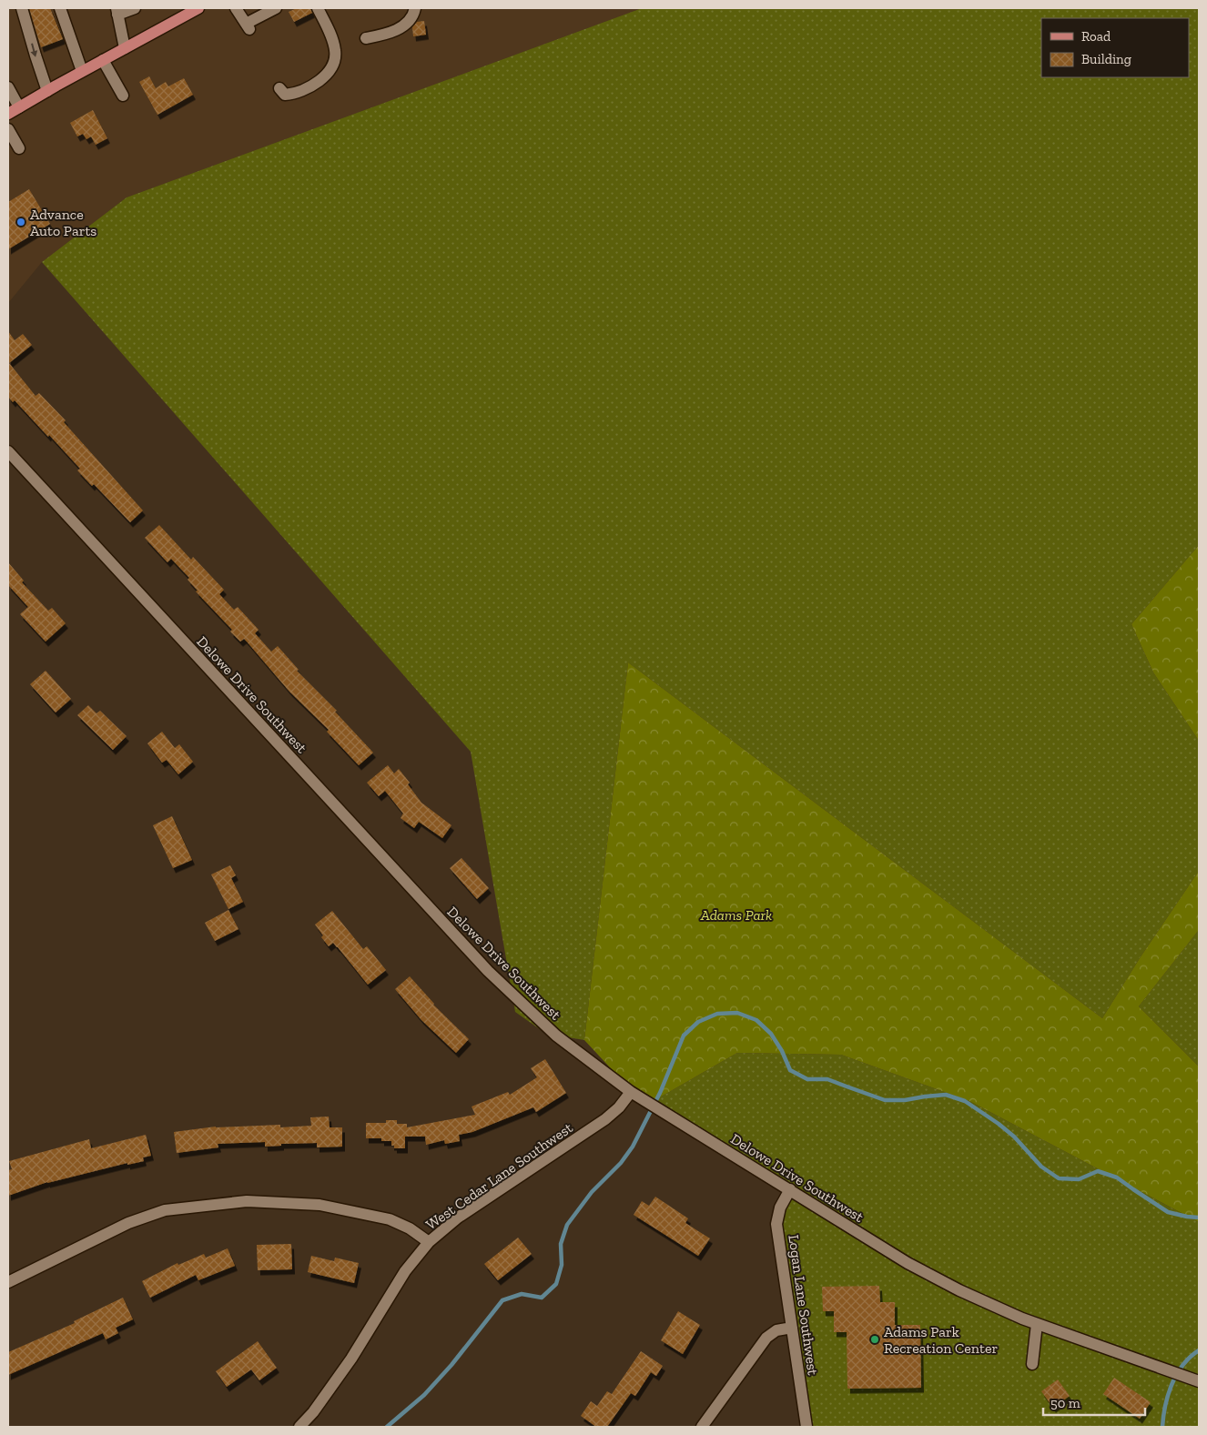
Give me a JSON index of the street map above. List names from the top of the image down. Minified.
{"streets":{"street":["Delowe Drive Southwest","West Cedar Lane Southwest","Logan Lane Southwest"]},"crossings":[["Delowe Drive Southwest","West Cedar Lane Southwest"],["Delowe Drive Southwest","Logan Lane Southwest"]],"parks":["Adams Park"],"places":["Advance Auto Parts","Adams Park Recreation Center"],"legend":["Road","Building"],"scale_bar":"50 m"}
